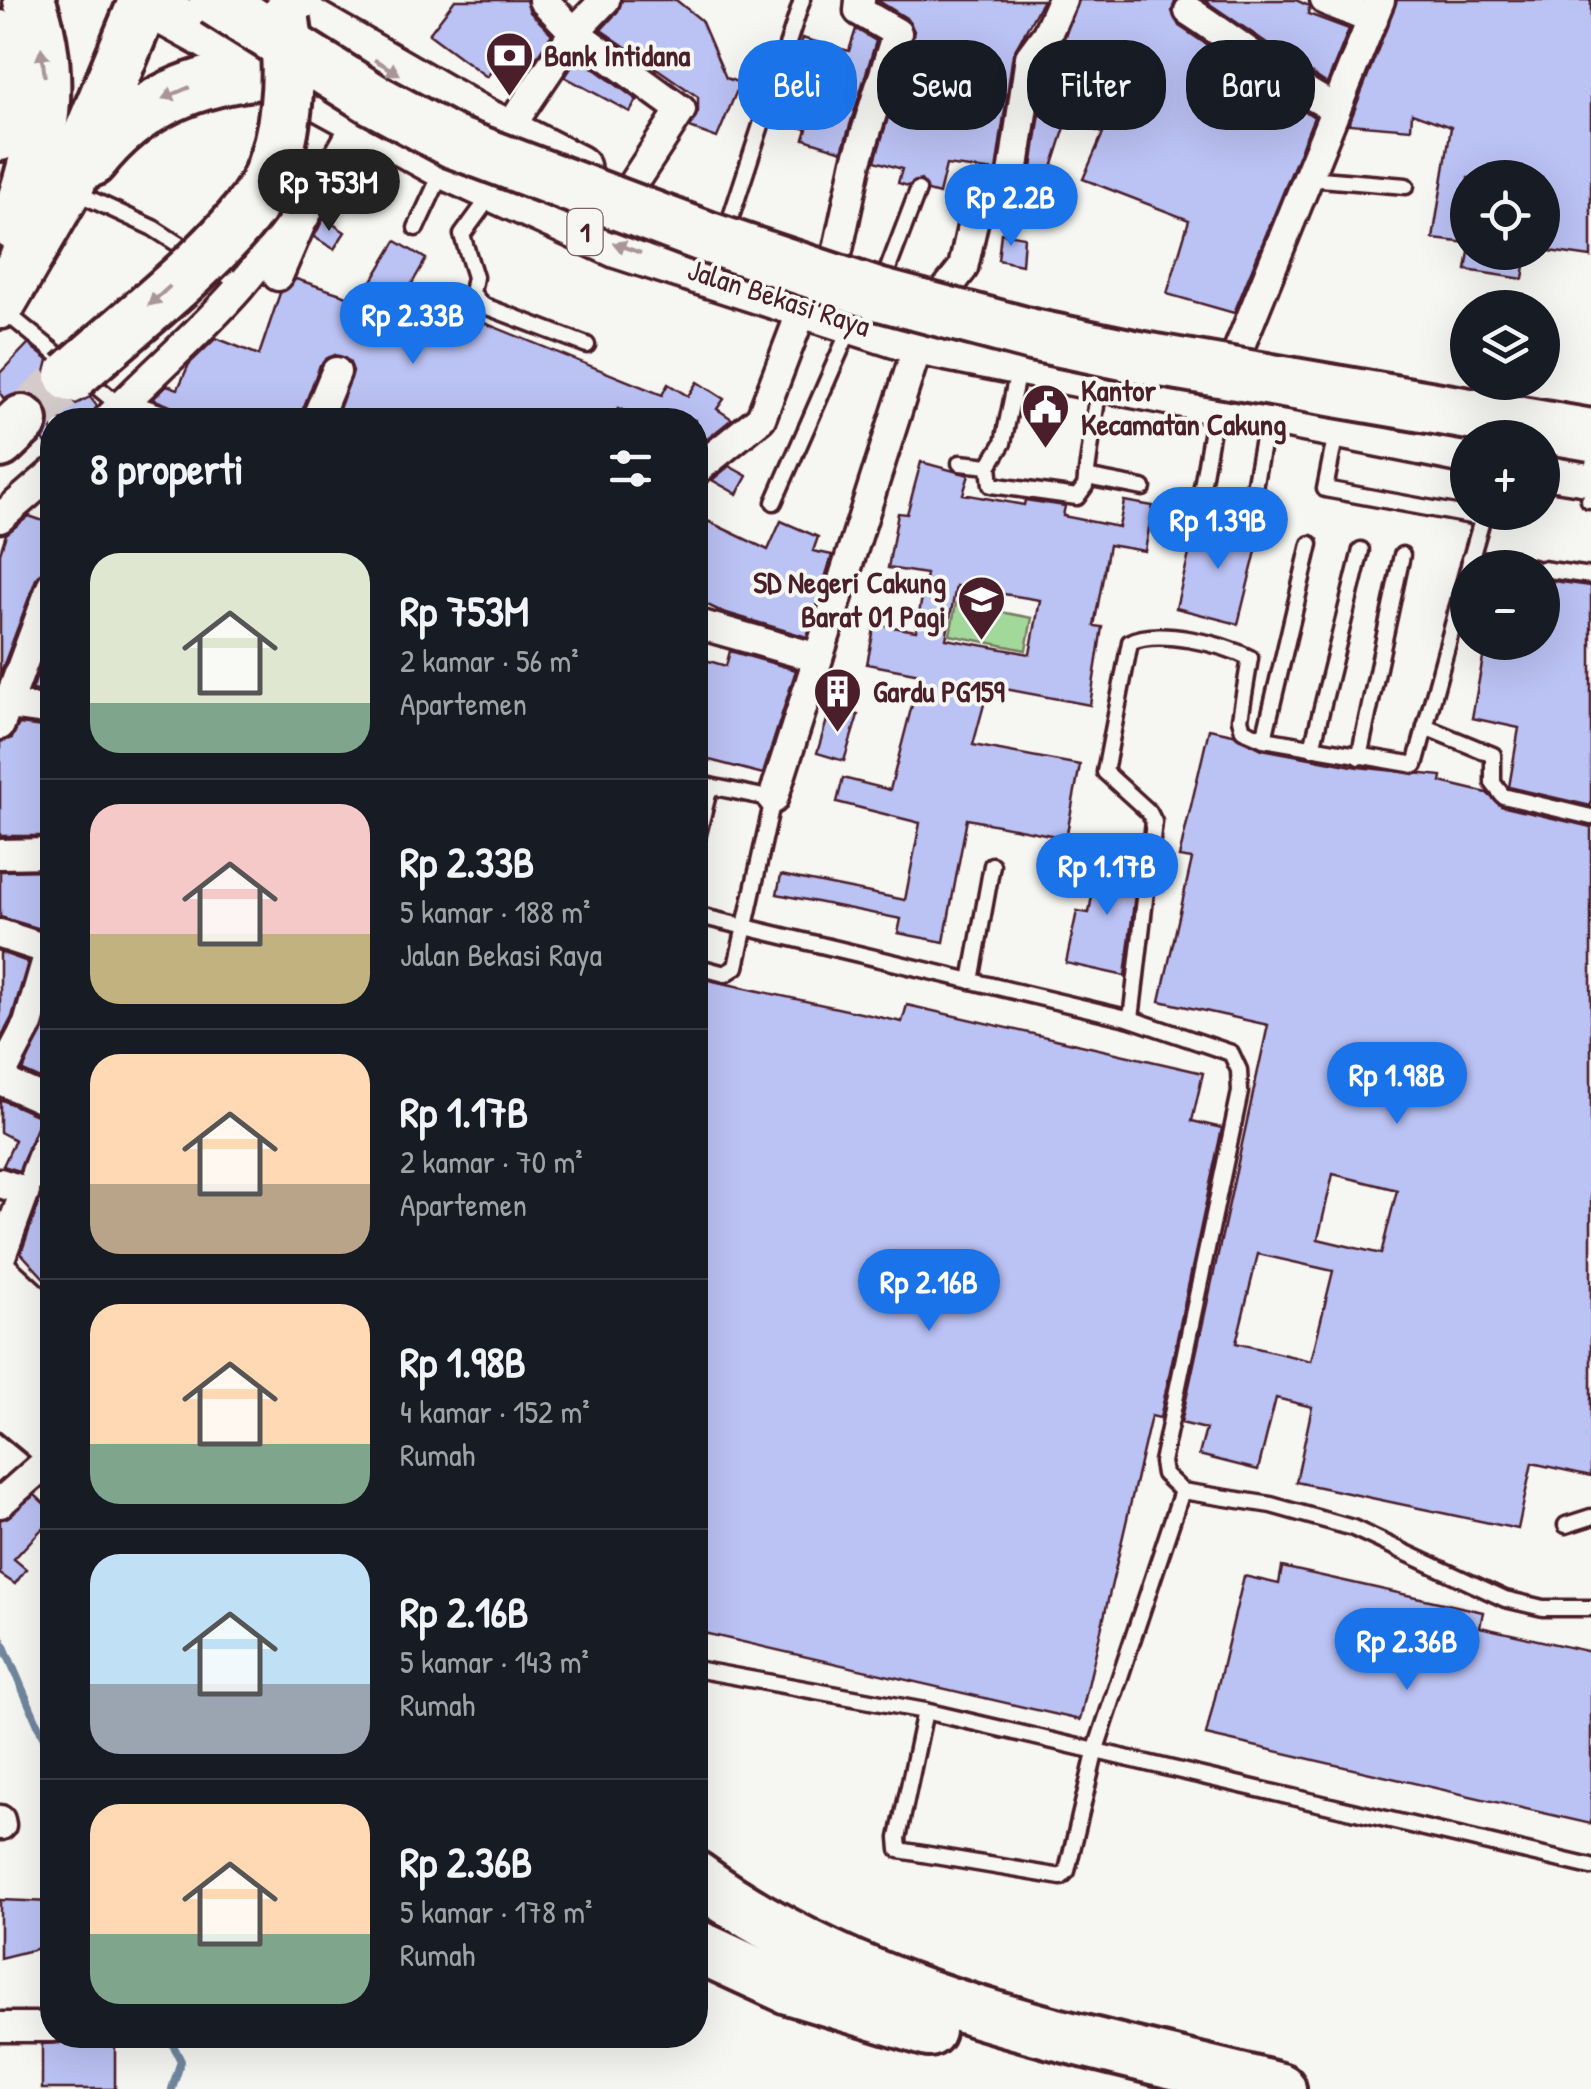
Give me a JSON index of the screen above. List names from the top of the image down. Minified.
{"streets":{"highway":["1","Jalan Bekasi Raya"]},"places":{"bank":["Bank Intidana"],"public building":["Kantor Kecamatan Cakung"],"school or university":["SD Negeri Cakung Barat 01 Pagi"],"building":["Gardu PG159"]},"page":{"chip":["Beli","Sewa","Filter","Baru"],"price":["Rp 753M","Rp 2.2B","Rp 2.33B","Rp 1.39B","Rp 1.17B","Rp 1.98B","Rp 2.16B","Rp 2.36B"],"map_buttons":["+","−"],"heading":"8 properti","list":[{"name":"Rp 753M","note":"2 kamar · 56 m² · Apartemen"},{"name":"Rp 2.33B","note":"5 kamar · 188 m² · Jalan Bekasi Raya"},{"name":"Rp 1.17B","note":"2 kamar · 70 m² · Apartemen"},{"name":"Rp 1.98B","note":"4 kamar · 152 m² · Rumah"},{"name":"Rp 2.16B","note":"5 kamar · 143 m² · Rumah"},{"name":"Rp 2.36B","note":"5 kamar · 178 m² · Rumah"}]}}
